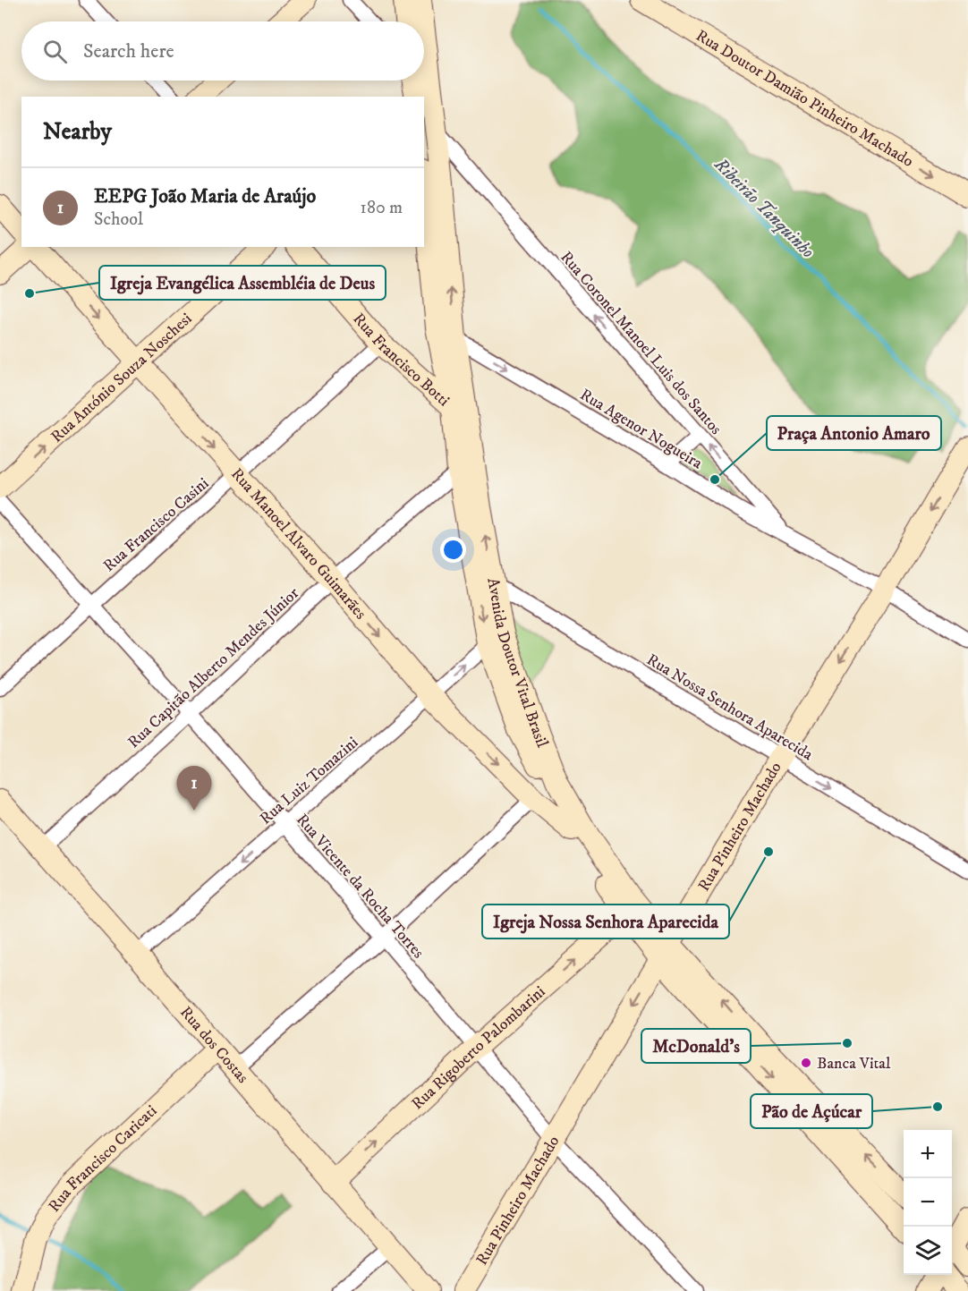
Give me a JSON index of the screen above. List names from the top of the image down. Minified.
{"streets":{"main road":["Rua Doutor Damião Pinheiro Machado","Rua Francisco Botti","Rua António Souza Noschesi","Rua Manoel Alvaro Guimarães","Avenida Doutor Vital Brasil","Rua Pinheiro Machado","Rua dos Costas","Rua Rigoberto Palombarini","Rua Francisco Caricati"],"street":["Rua Coronel Manoel Luis dos Santos","Rua Agenor Nogueira","Rua Francisco Casini","Rua Capitão Alberto Mendes Júnior","Rua Nossa Senhora Aparecida","Rua Luiz Tomazini","Rua Vicente da Rocha Torres"]},"crossings":[["Rua Coronel Manoel Luis dos Santos","Rua Agenor Nogueira"],["Rua Coronel Manoel Luis dos Santos","Avenida Doutor Vital Brasil"],["Rua Francisco Botti","Rua Francisco Casini"],["Rua Francisco Botti","Avenida Doutor Vital Brasil"],["Rua António Souza Noschesi","Rua Manoel Alvaro Guimarães"],["Rua Agenor Nogueira","Avenida Doutor Vital Brasil"],["Rua Agenor Nogueira","Rua Pinheiro Machado"],["Rua Francisco Casini","Rua Manoel Alvaro Guimarães"],["Rua Francisco Casini","Rua Vicente da Rocha Torres"],["Rua Manoel Alvaro Guimarães","Avenida Doutor Vital Brasil"],["Rua Manoel Alvaro Guimarães","Rua Capitão Alberto Mendes Júnior"],["Rua Manoel Alvaro Guimarães","Rua Luiz Tomazini"],["Avenida Doutor Vital Brasil","Rua Capitão Alberto Mendes Júnior"],["Avenida Doutor Vital Brasil","Rua Nossa Senhora Aparecida"],["Avenida Doutor Vital Brasil","Rua Luiz Tomazini"],["Avenida Doutor Vital Brasil","Rua Pinheiro Machado"],["Avenida Doutor Vital Brasil","Rua Rigoberto Palombarini"],["Rua Capitão Alberto Mendes Júnior","Rua Vicente da Rocha Torres"],["Rua Capitão Alberto Mendes Júnior","Rua dos Costas"],["Rua Nossa Senhora Aparecida","Rua Pinheiro Machado"],["Rua Luiz Tomazini","Rua Vicente da Rocha Torres"],["Rua Luiz Tomazini","Rua dos Costas"],["Rua Pinheiro Machado","Rua Vicente da Rocha Torres"],["Rua Vicente da Rocha Torres","Rua Rigoberto Palombarini"],["Rua dos Costas","Rua Rigoberto Palombarini"],["Rua dos Costas","Rua Francisco Caricati"]],"one_way":["Rua Doutor Damião Pinheiro Machado","Rua Coronel Manoel Luis dos Santos","Rua António Souza Noschesi","Rua Agenor Nogueira","Rua Manoel Alvaro Guimarães","Rua Nossa Senhora Aparecida","Rua Pinheiro Machado","Rua Rigoberto Palombarini"],"water":["Ribeirão Tanquinho"],"places":["Igreja Evangélica Assembléia de Deus","Praça Antonio Amaro","Igreja Nossa Senhora Aparecida","McDonald's","Banca Vital","Pão de Açúcar"],"page":{"search":"Search here","heading":"Nearby","list":[{"mark":"1","name":"EEPG João Maria de Araújo","note":"School","value":"180 m"}],"pins":"1","map_buttons":["+","−"]}}
